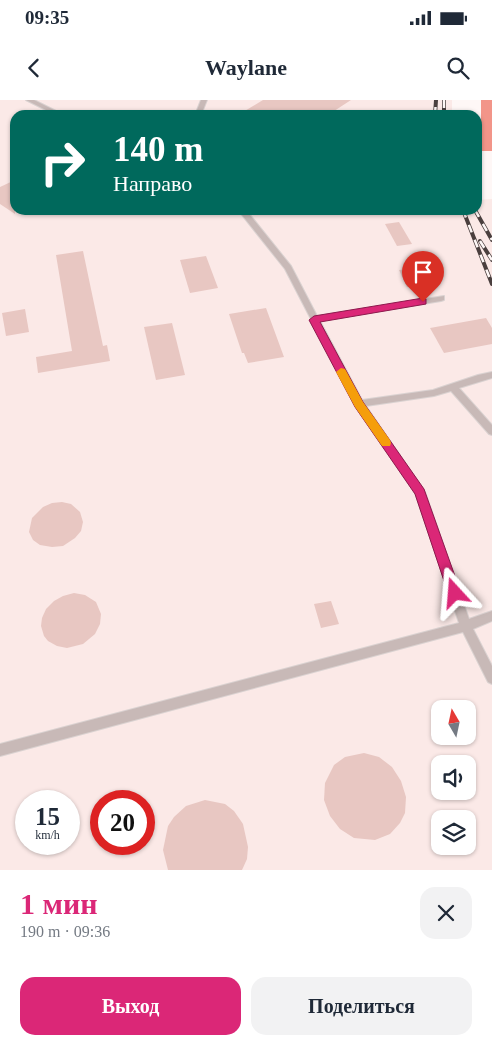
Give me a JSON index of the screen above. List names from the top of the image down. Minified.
{"north":"top","page":{"status":"09:35","header":"Waylane","turn":["140 m","Направо"],"speed":"15 km/h","limit":"20","heading":["1 мин","190 m · 09:36"],"buttons":["Выход","Поделиться"]}}
